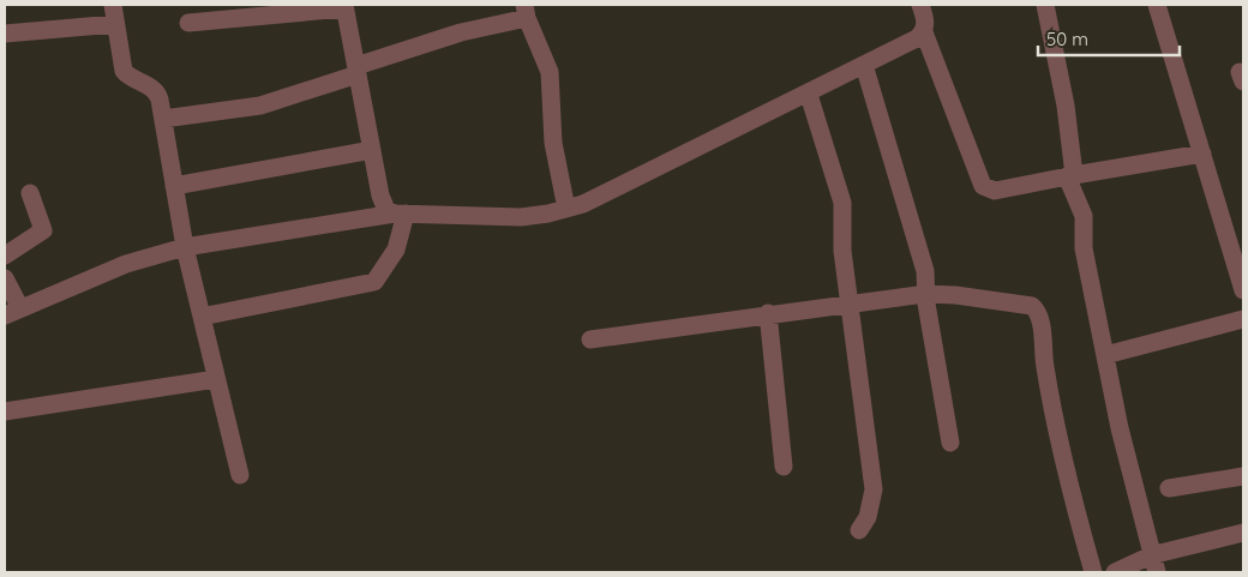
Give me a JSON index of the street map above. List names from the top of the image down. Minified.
{"scale_bar":"50 m"}
